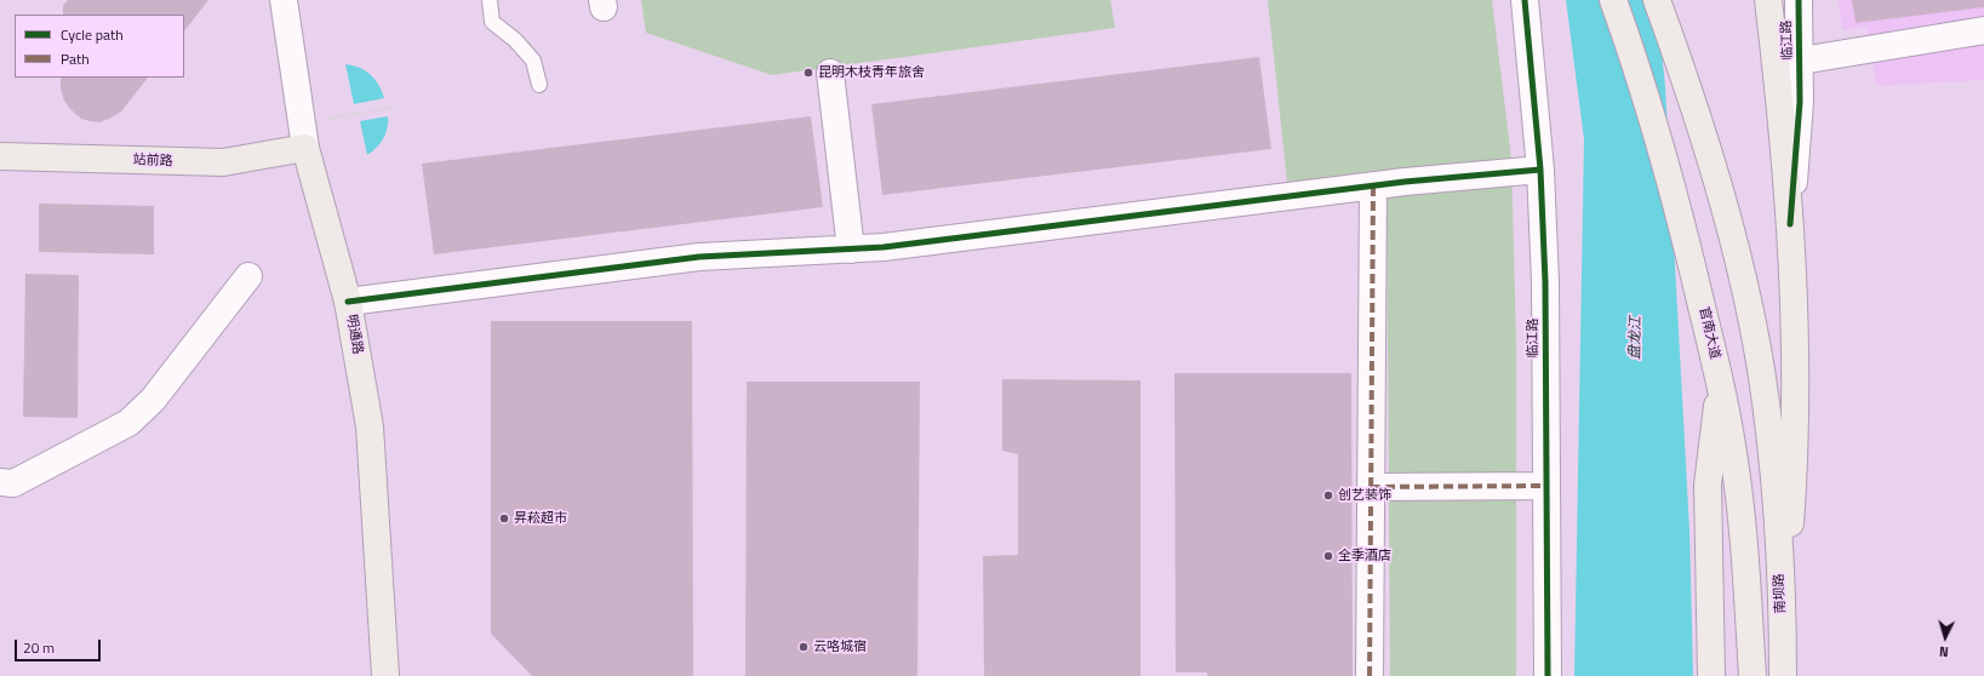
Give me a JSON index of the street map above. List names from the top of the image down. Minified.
{"streets":{"main road":["站前路","官南大道","明通路","南坝路"],"street":["临江路"]},"crossings":[["站前路","明通路"]],"water":["盘龙江"],"places":["昆明木枝青年旅舍","创艺装饰","昇菘超市","全季酒店","云咯城宿"],"legend":["Cycle path","Path"],"scale_bar":"20 m","north":"bottom"}
